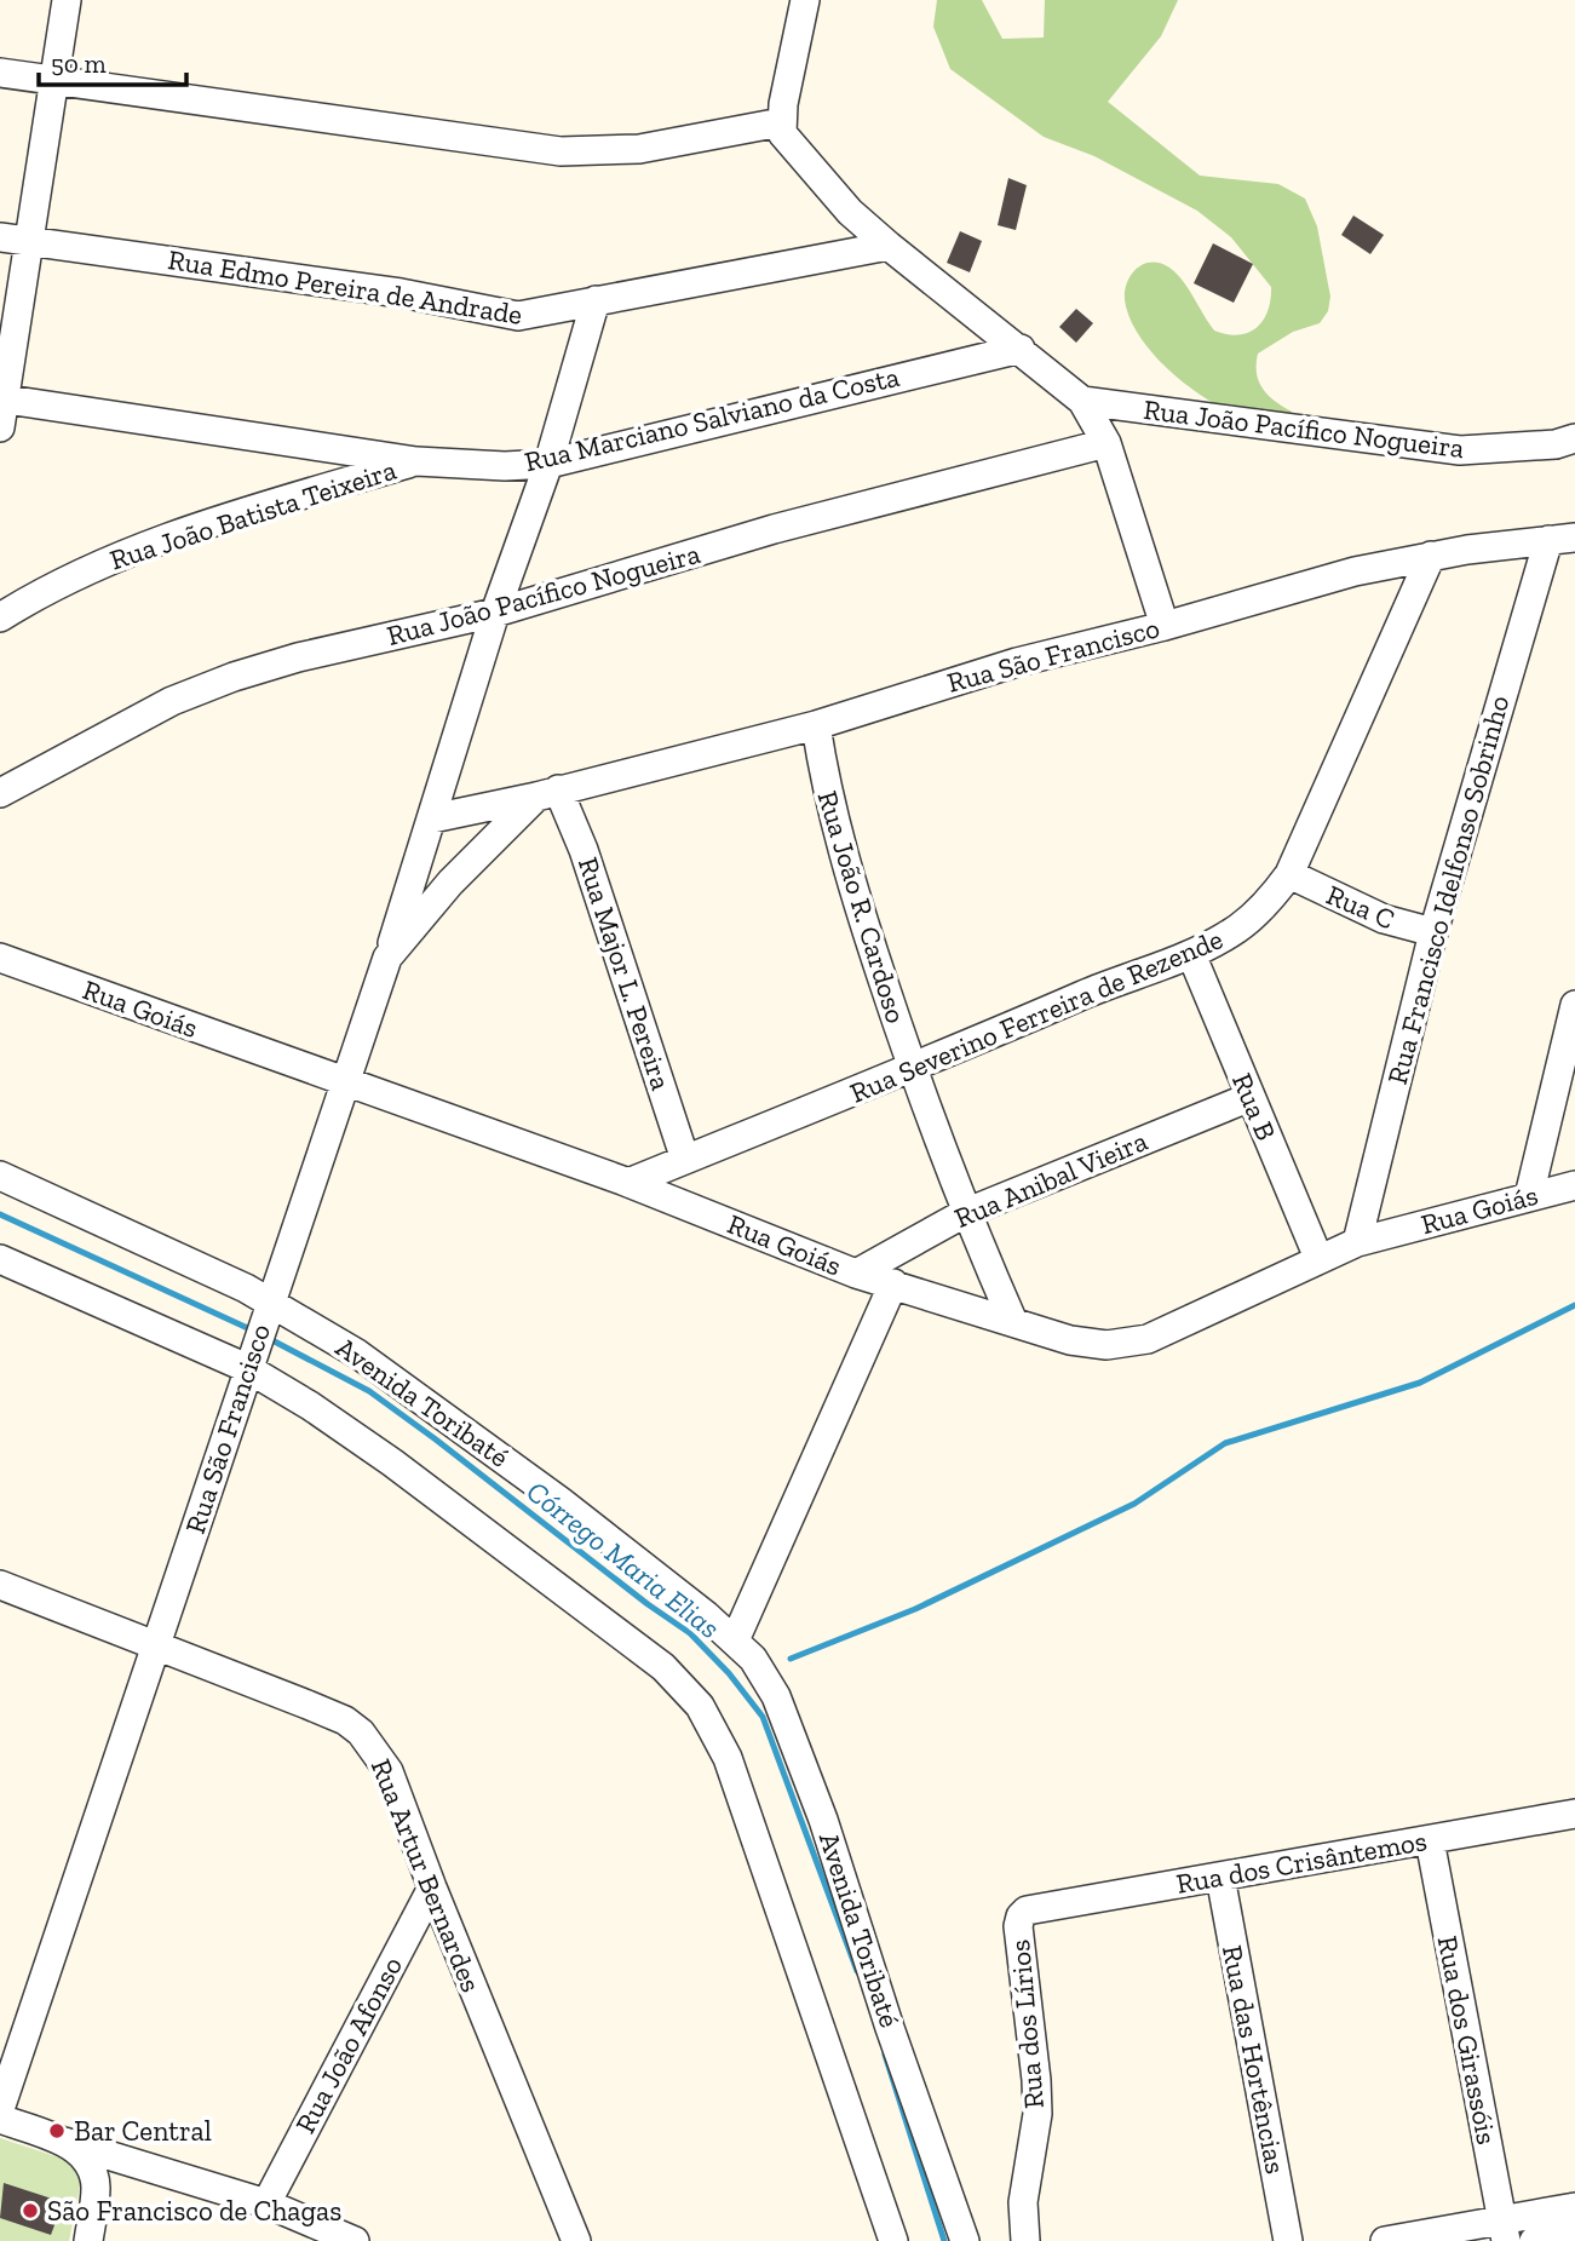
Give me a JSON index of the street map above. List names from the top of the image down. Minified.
{"streets":{"street":["Rua Edmo Pereira de Andrade","Rua Marciano Salviano da Costa","Rua João Pacífico Nogueira","Rua João Batista Teixeira","Rua São Francisco","Rua Francisco Idelfonso Sobrinho","Rua João R. Cardoso","Rua C","Rua Major L. Pereira","Rua Goiás","Rua Severino Ferreira de Rezende","Rua B","Rua Anibal Vieira","Avenida Toribaté","Rua dos Crisântemos","Rua Artur Bernardes","Rua dos Lírios","Rua dos Girassóis","Rua João Afonso","Rua das Hortências"]},"crossings":[["Rua Marciano Salviano da Costa","Rua João Batista Teixeira"],["Rua São Francisco","Rua Francisco Idelfonso Sobrinho"],["Rua São Francisco","Rua João R. Cardoso"],["Rua São Francisco","Rua Major L. Pereira"],["Rua São Francisco","Rua Goiás"],["Rua São Francisco","Rua Severino Ferreira de Rezende"],["Rua São Francisco","Avenida Toribaté"],["Rua São Francisco","Rua Artur Bernardes"],["Rua Francisco Idelfonso Sobrinho","Rua C"],["Rua Francisco Idelfonso Sobrinho","Rua Goiás"],["Rua João R. Cardoso","Rua Goiás"],["Rua João R. Cardoso","Rua Severino Ferreira de Rezende"],["Rua João R. Cardoso","Rua Anibal Vieira"],["Rua C","Rua Severino Ferreira de Rezende"],["Rua Major L. Pereira","Rua Severino Ferreira de Rezende"],["Rua Goiás","Rua Severino Ferreira de Rezende"],["Rua Goiás","Rua B"],["Rua Goiás","Rua Anibal Vieira"],["Rua Severino Ferreira de Rezende","Rua B"],["Rua B","Rua Anibal Vieira"],["Rua dos Crisântemos","Rua dos Lírios"],["Rua dos Crisântemos","Rua dos Girassóis"],["Rua dos Crisântemos","Rua das Hortências"],["Rua Artur Bernardes","Rua João Afonso"]],"water":["Córrego Maria Elias"],"places":["Bar Central","São Francisco de Chagas"],"scale_bar":"50 m"}
